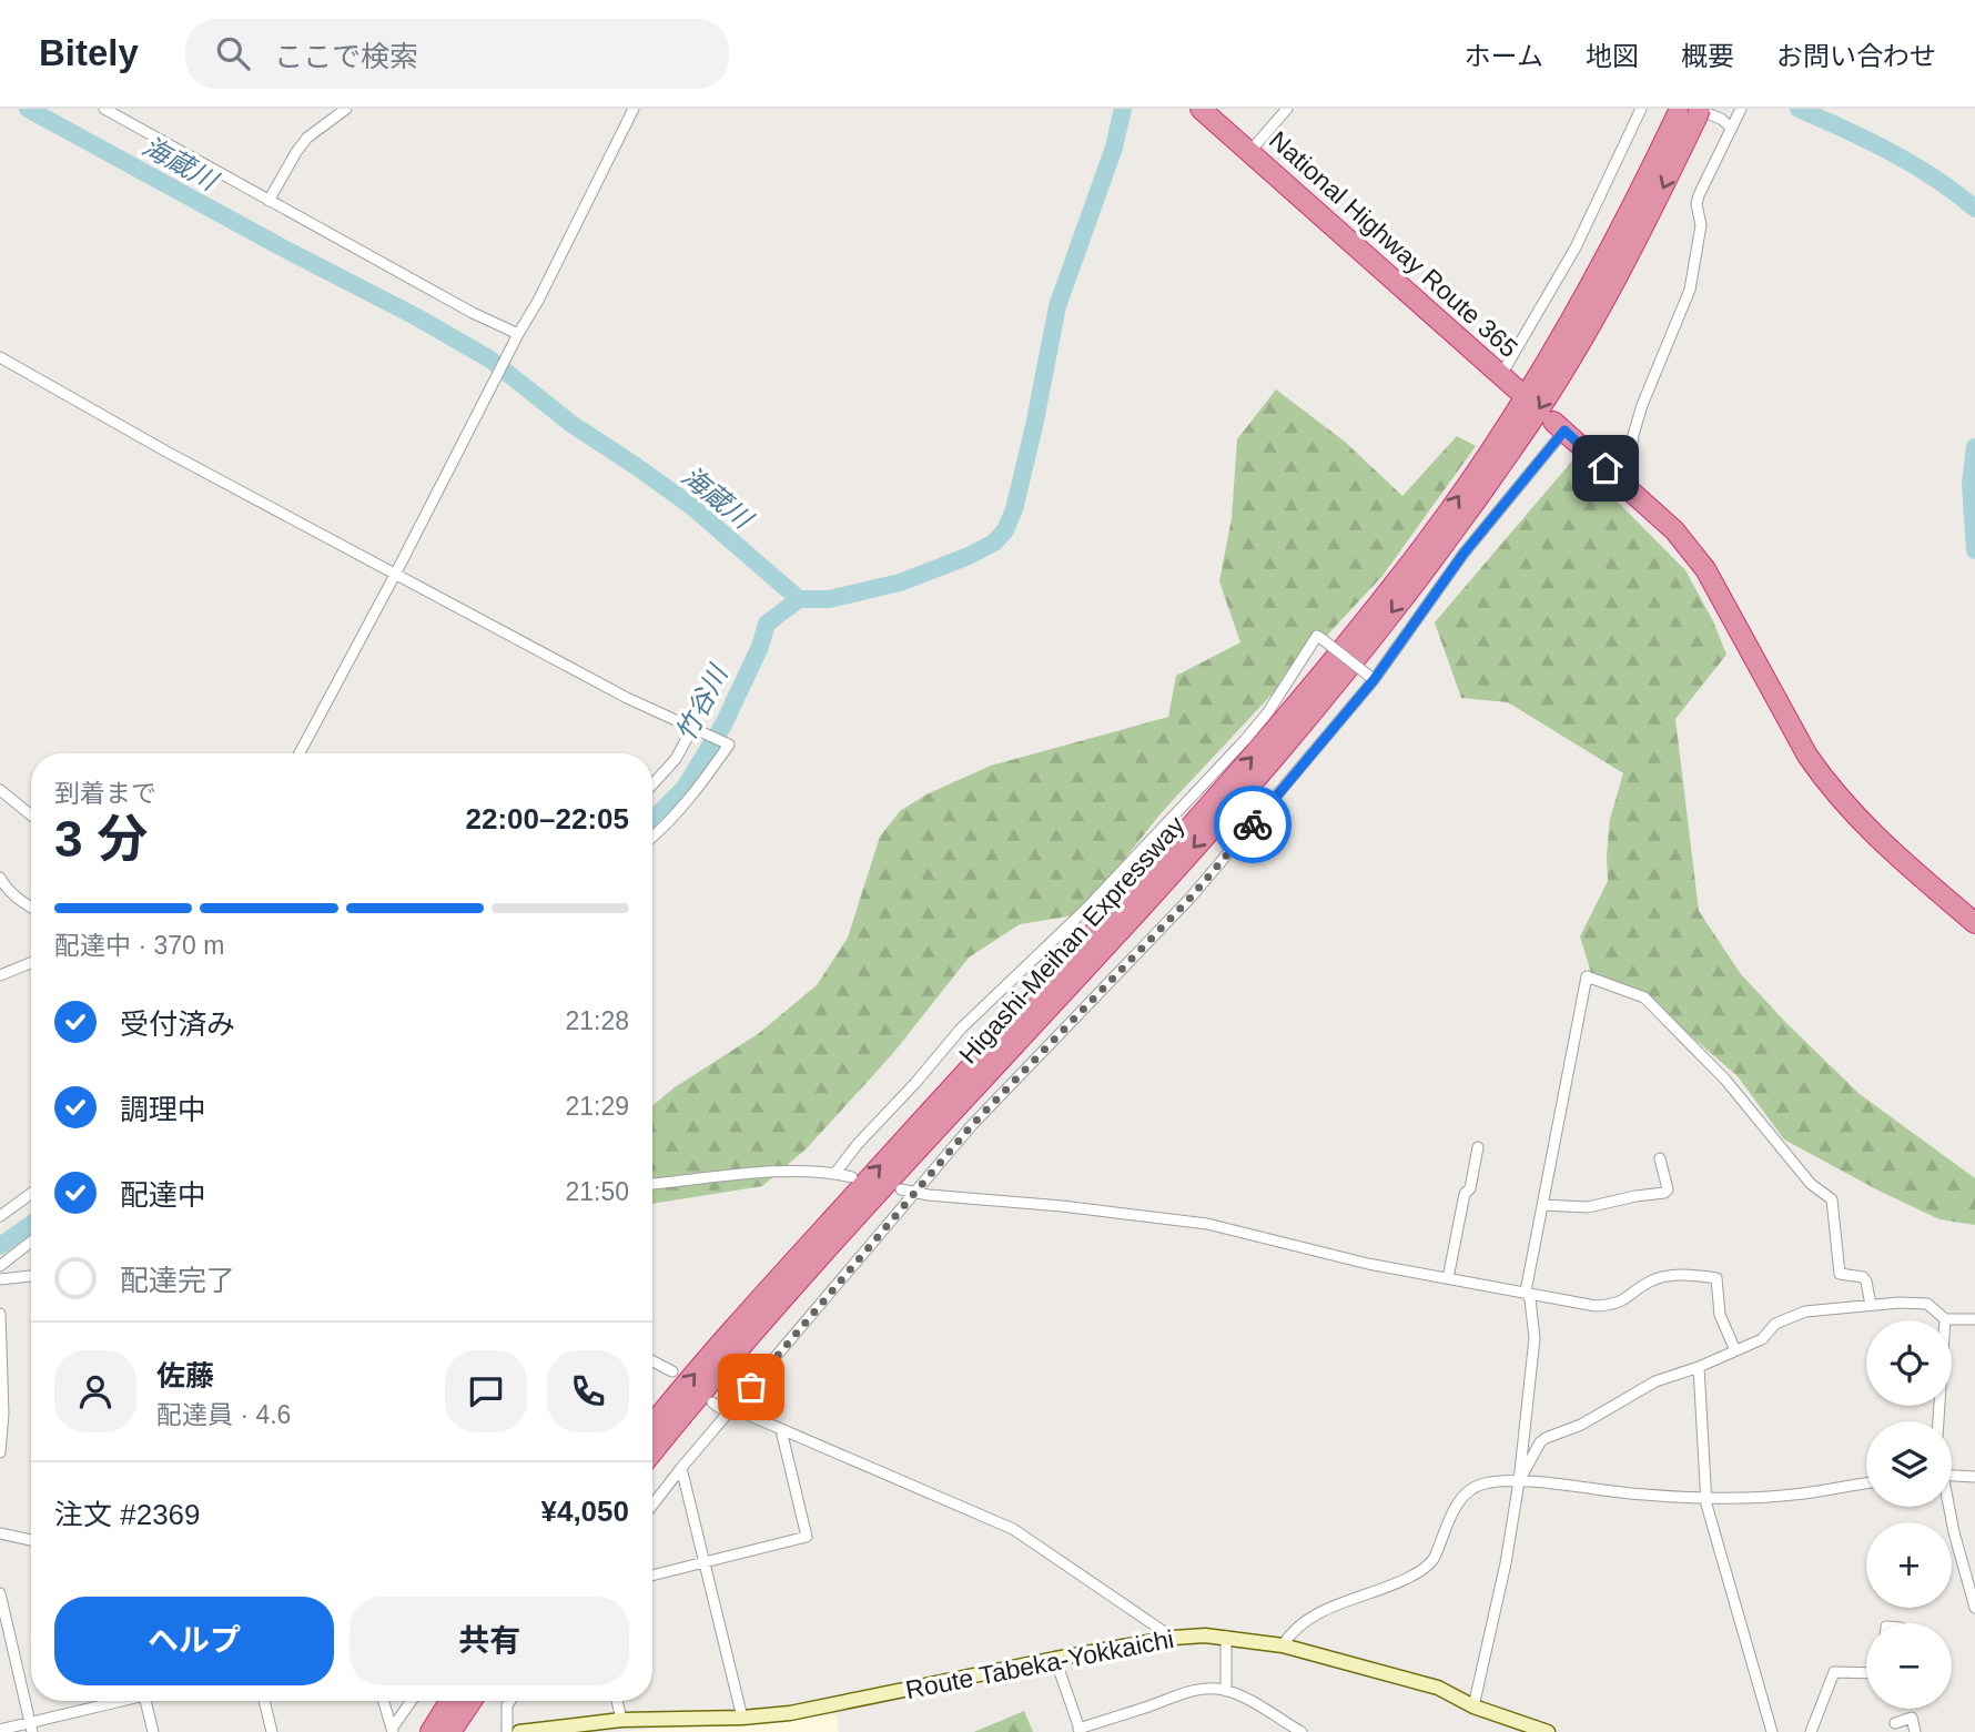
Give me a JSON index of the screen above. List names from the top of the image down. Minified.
{"streets":{"highway":["National Highway Route 365","Higashi-Meihan Expressway"],"main road":["Route Tabeka-Yokkaichi"]},"water":["海蔵川","竹谷川"],"page":{"header":"Bitely","search":"ここで検索","nav":["ホーム","地図","概要","お問い合わせ"],"heading":["3 分","到着まで","22:00–22:05"],"panel":["佐藤","配達員 · 4.6","注文 #2369","¥4,050"],"bar":"配達中 · 370 m","list":[["受付済み","21:28"],["調理中","21:29"],["配達中","21:50"],"配達完了"],"map_buttons":["+","−"],"buttons":["ヘルプ","共有"]}}
